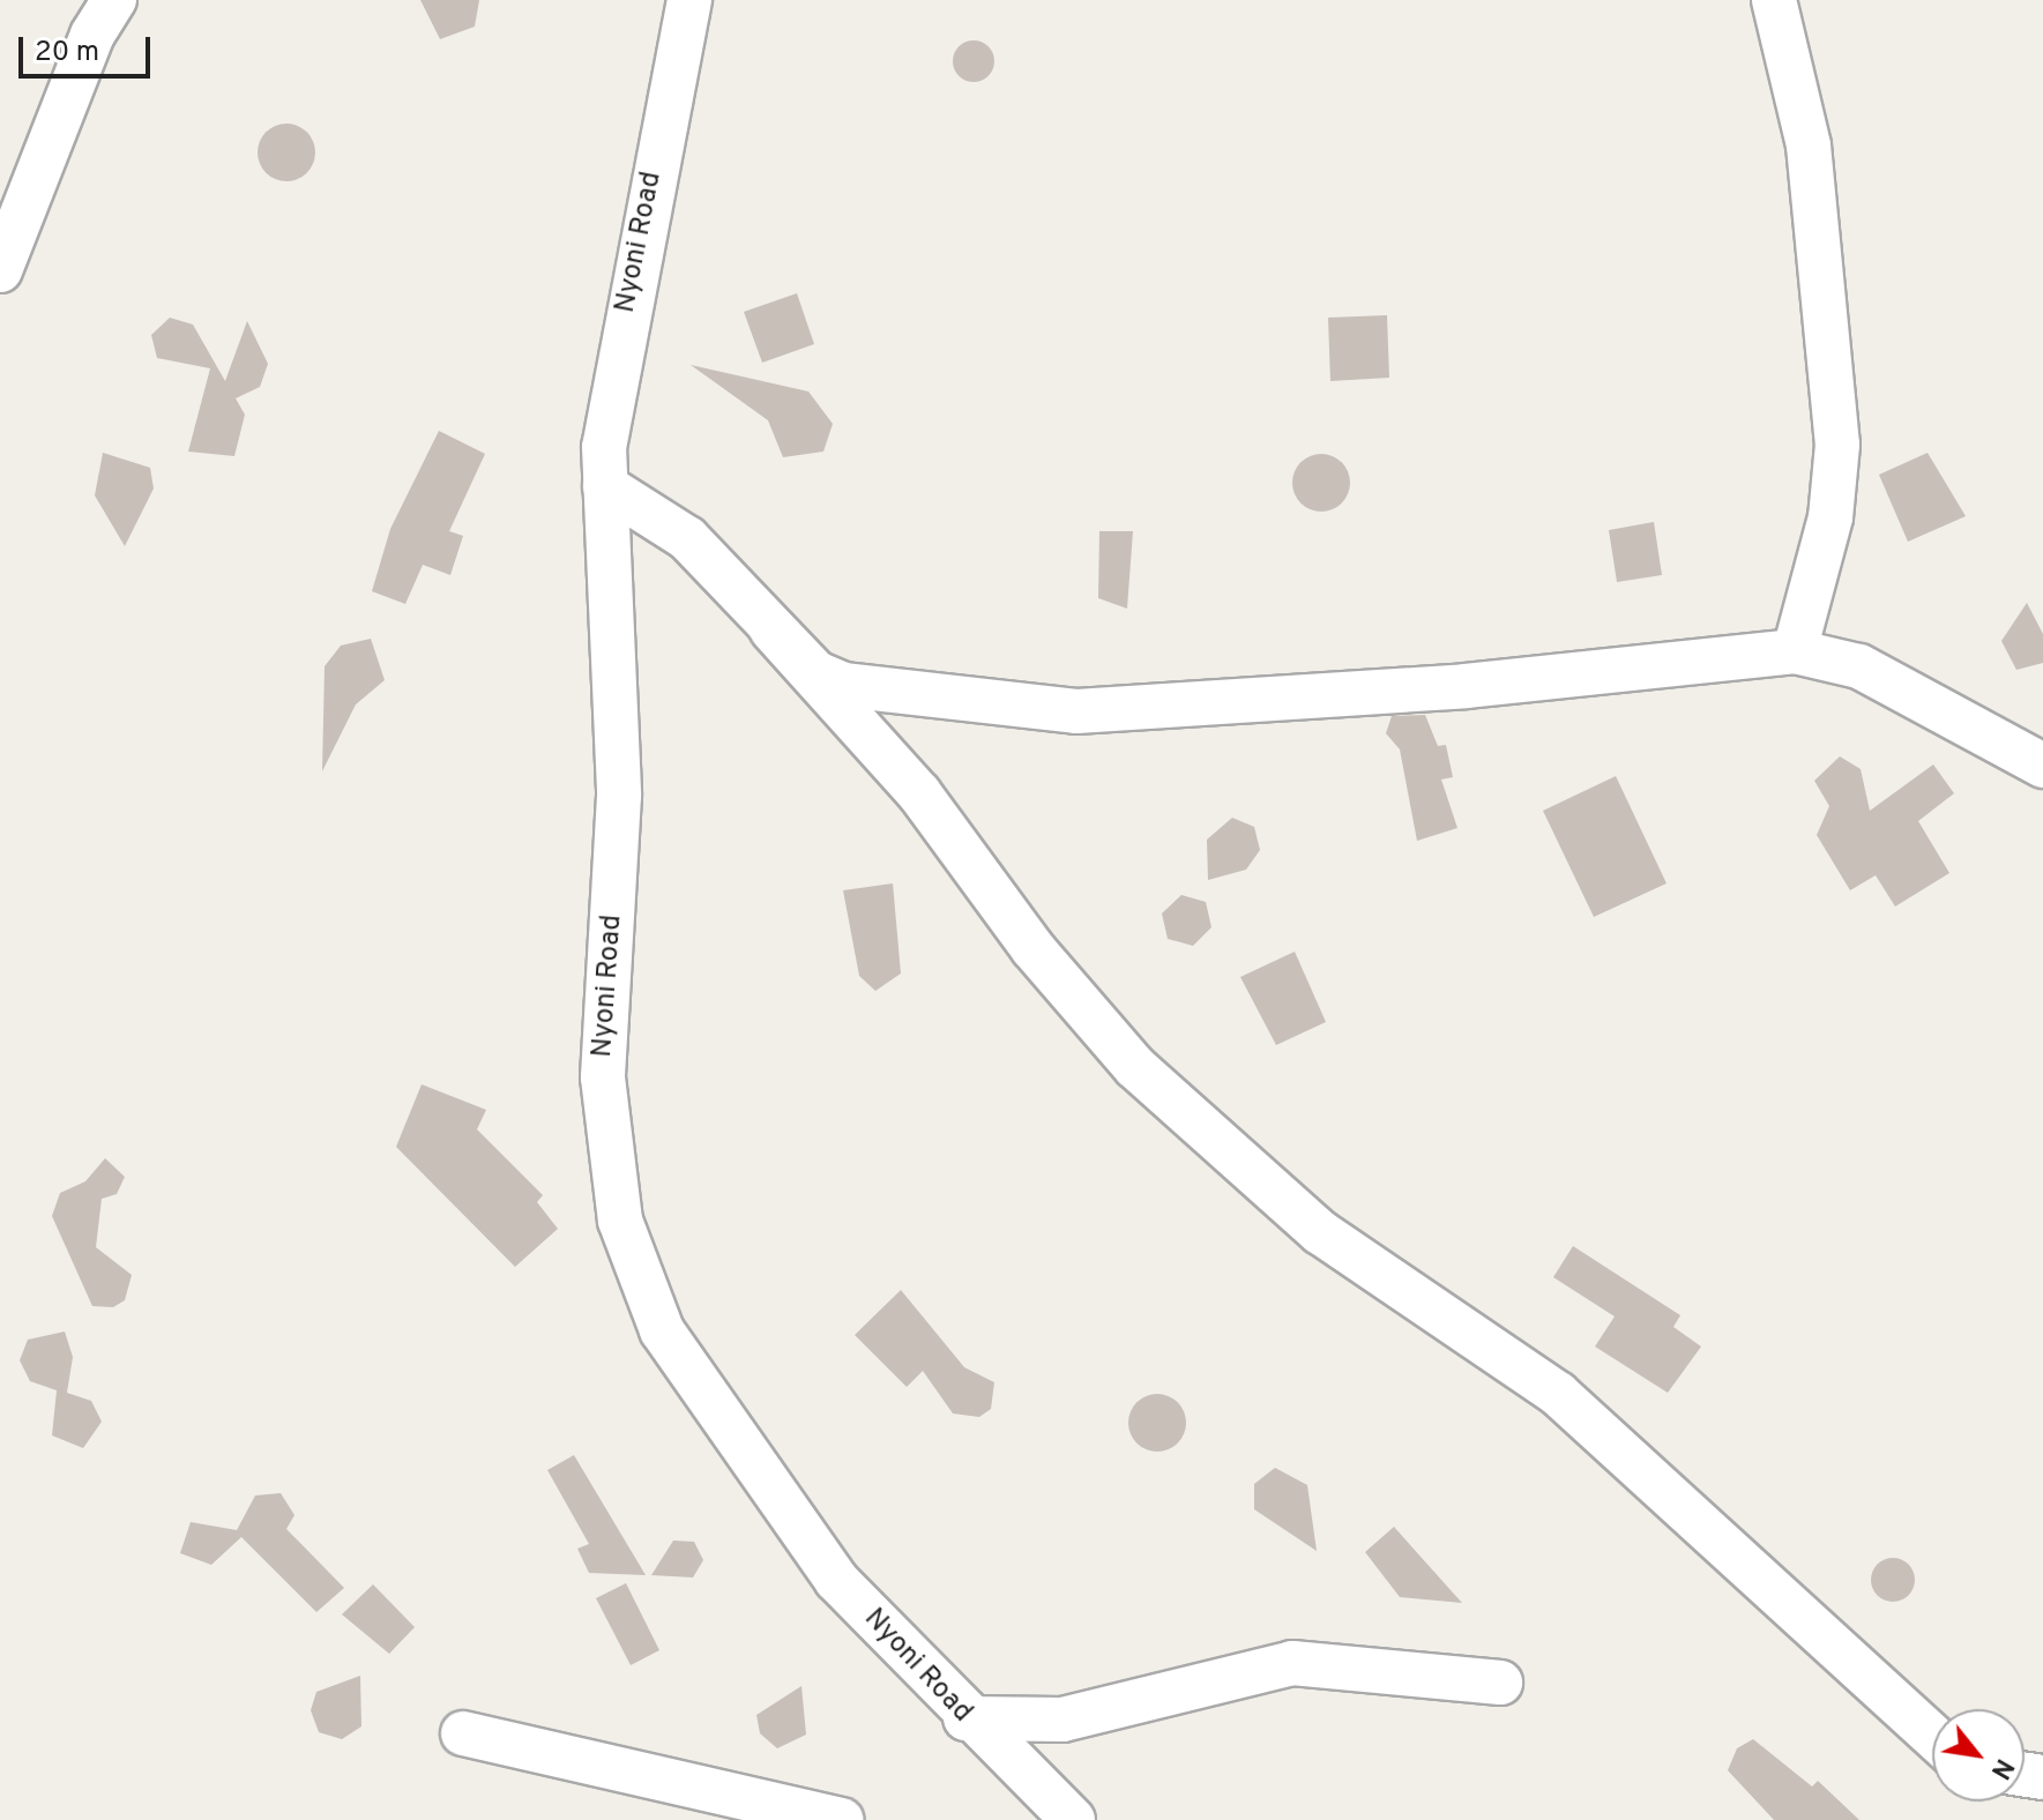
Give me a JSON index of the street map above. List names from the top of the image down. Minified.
{"streets":{"street":["Nyoni Road"]},"scale_bar":"20 m","north":"bottom right"}
